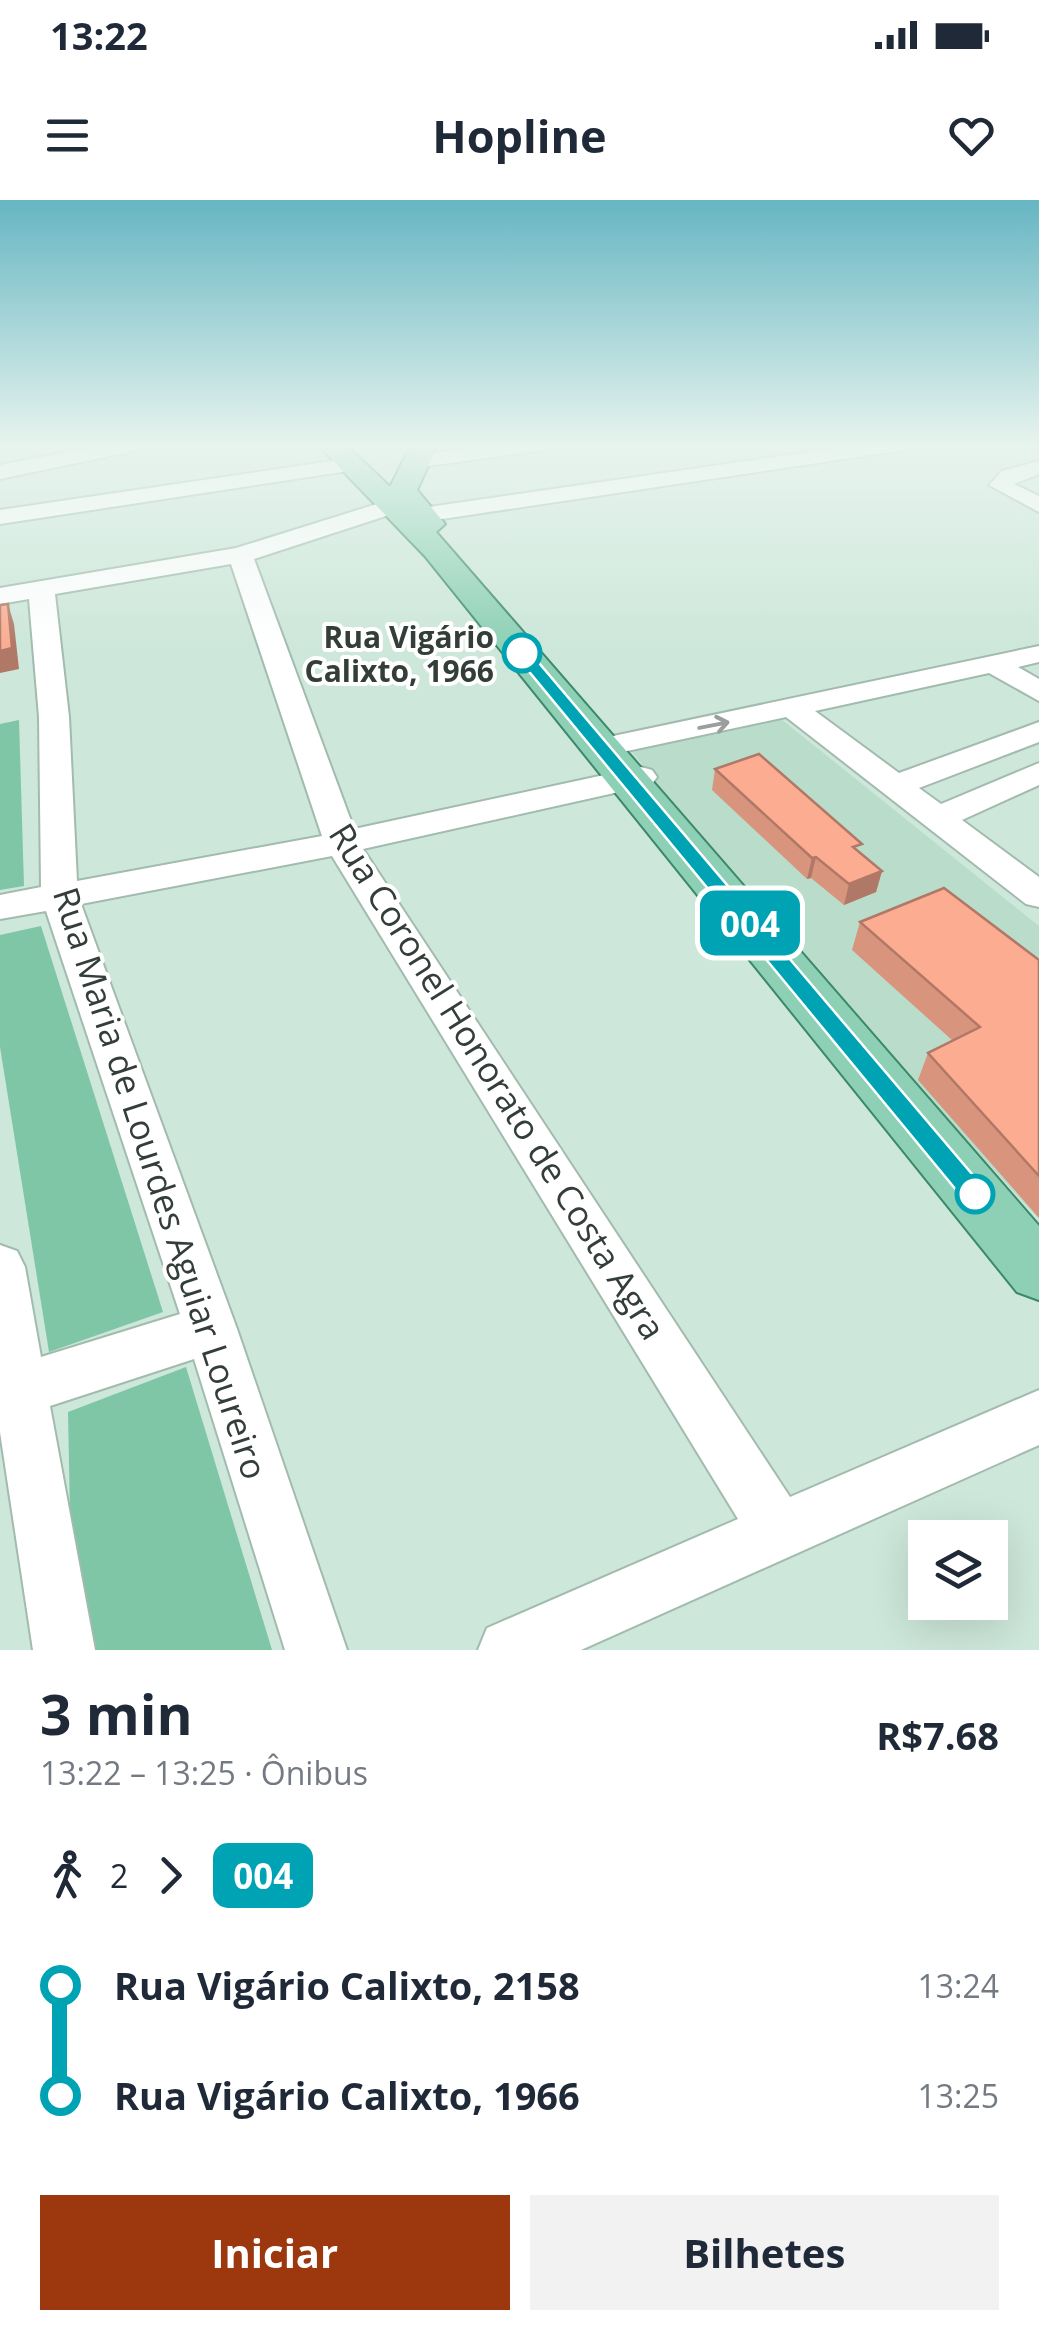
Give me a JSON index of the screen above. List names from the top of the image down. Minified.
{"streets":{"street":["Rua Coronel Honorato de Costa Agra","Rua Maria de Lourdes Aguiar Loureiro"]},"places":["Rua Vigário Calixto, 1966"],"lines":["bus line 004"],"page":{"status":"13:22","header":"Hopline","on_map":"004","heading":["3 min","13:22 – 13:25 · Ônibus","R$7.68"],"legs":["2","004"],"list":[{"name":"Rua Vigário Calixto, 2158","value":"13:24"},{"name":"Rua Vigário Calixto, 1966","value":"13:25"}],"buttons":["Iniciar","Bilhetes"]}}
